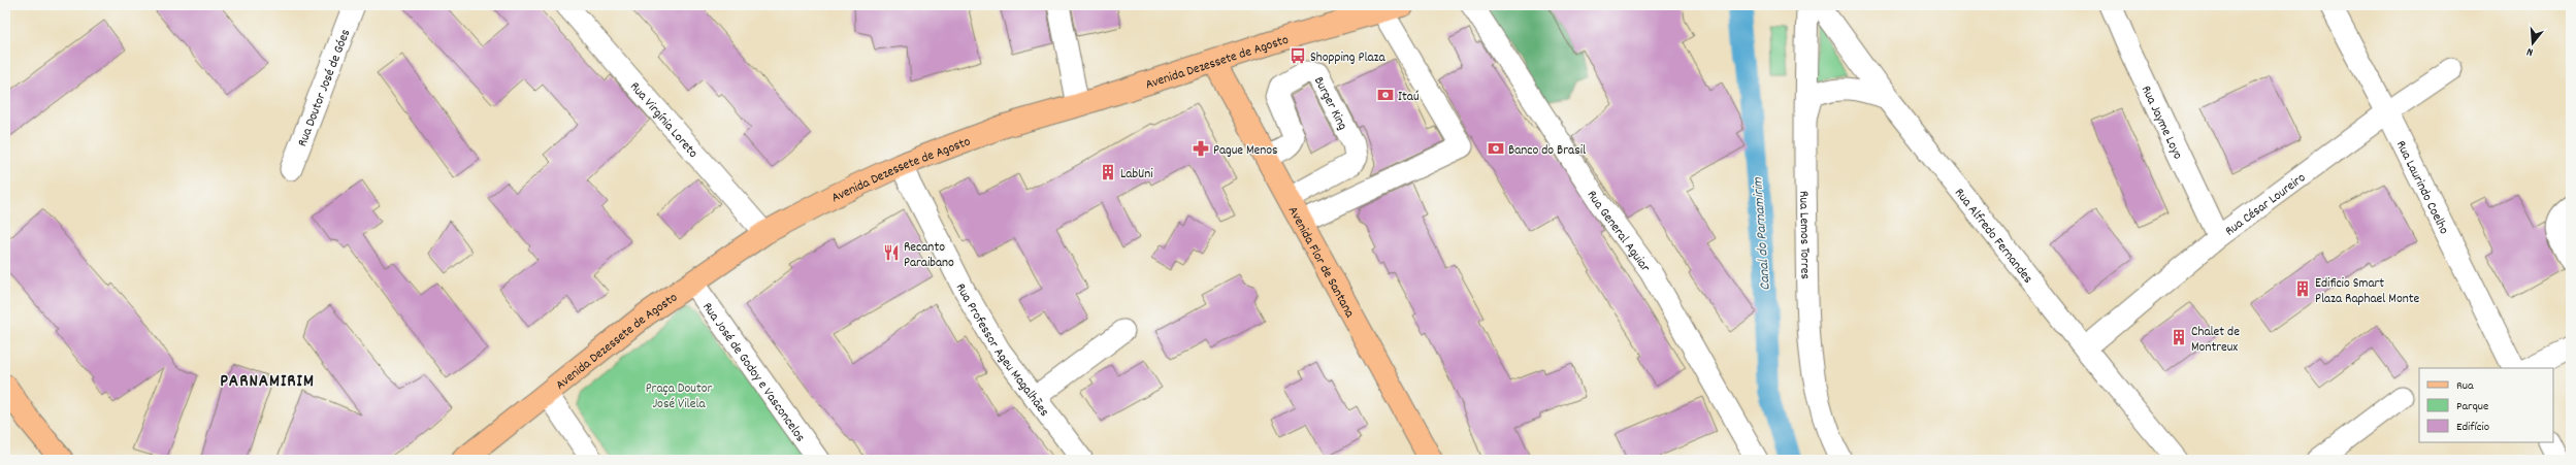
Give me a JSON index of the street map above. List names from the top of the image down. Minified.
{"streets":{"main road":["Avenida Dezessete de Agosto","Avenida Flor de Santana"],"street":["Rua Doutor José de Góes","Burger King","Rua Virgínia Loreto","Rua Jayme Loyo","Rua Laurindo Coelho","Rua César Loureiro","Rua General Aguiar","Rua Lemos Torres","Rua Alfredo Fernandes","Rua Professor Ageu Magalhães","Rua José de Godoy e Vasconcelos"]},"crossings":[["Avenida Dezessete de Agosto","Rua Virgínia Loreto"],["Avenida Dezessete de Agosto","Avenida Flor de Santana"],["Avenida Dezessete de Agosto","Rua Professor Ageu Magalhães"],["Avenida Dezessete de Agosto","Rua José de Godoy e Vasconcelos"],["Burger King","Avenida Flor de Santana"],["Rua Jayme Loyo","Rua César Loureiro"],["Rua Laurindo Coelho","Rua César Loureiro"],["Rua César Loureiro","Rua Alfredo Fernandes"],["Rua Lemos Torres","Rua Alfredo Fernandes"]],"districts":["PARNAMIRIM"],"water":["Canal do Parnamirim"],"parks":["Praça Doutor José Vilela"],"places":{"bus stop":["Shopping Plaza"],"bank":["Itaú","Banco do Brasil"],"pharmacy":["Pague Menos"],"building":["LabUni","Edificio Smart Plaza Raphael Monte","Chalet de Montreux"],"restaurant":["Recanto Paraibano"]},"legend":["Rua","Parque","Edifício"],"north":"bottom"}
